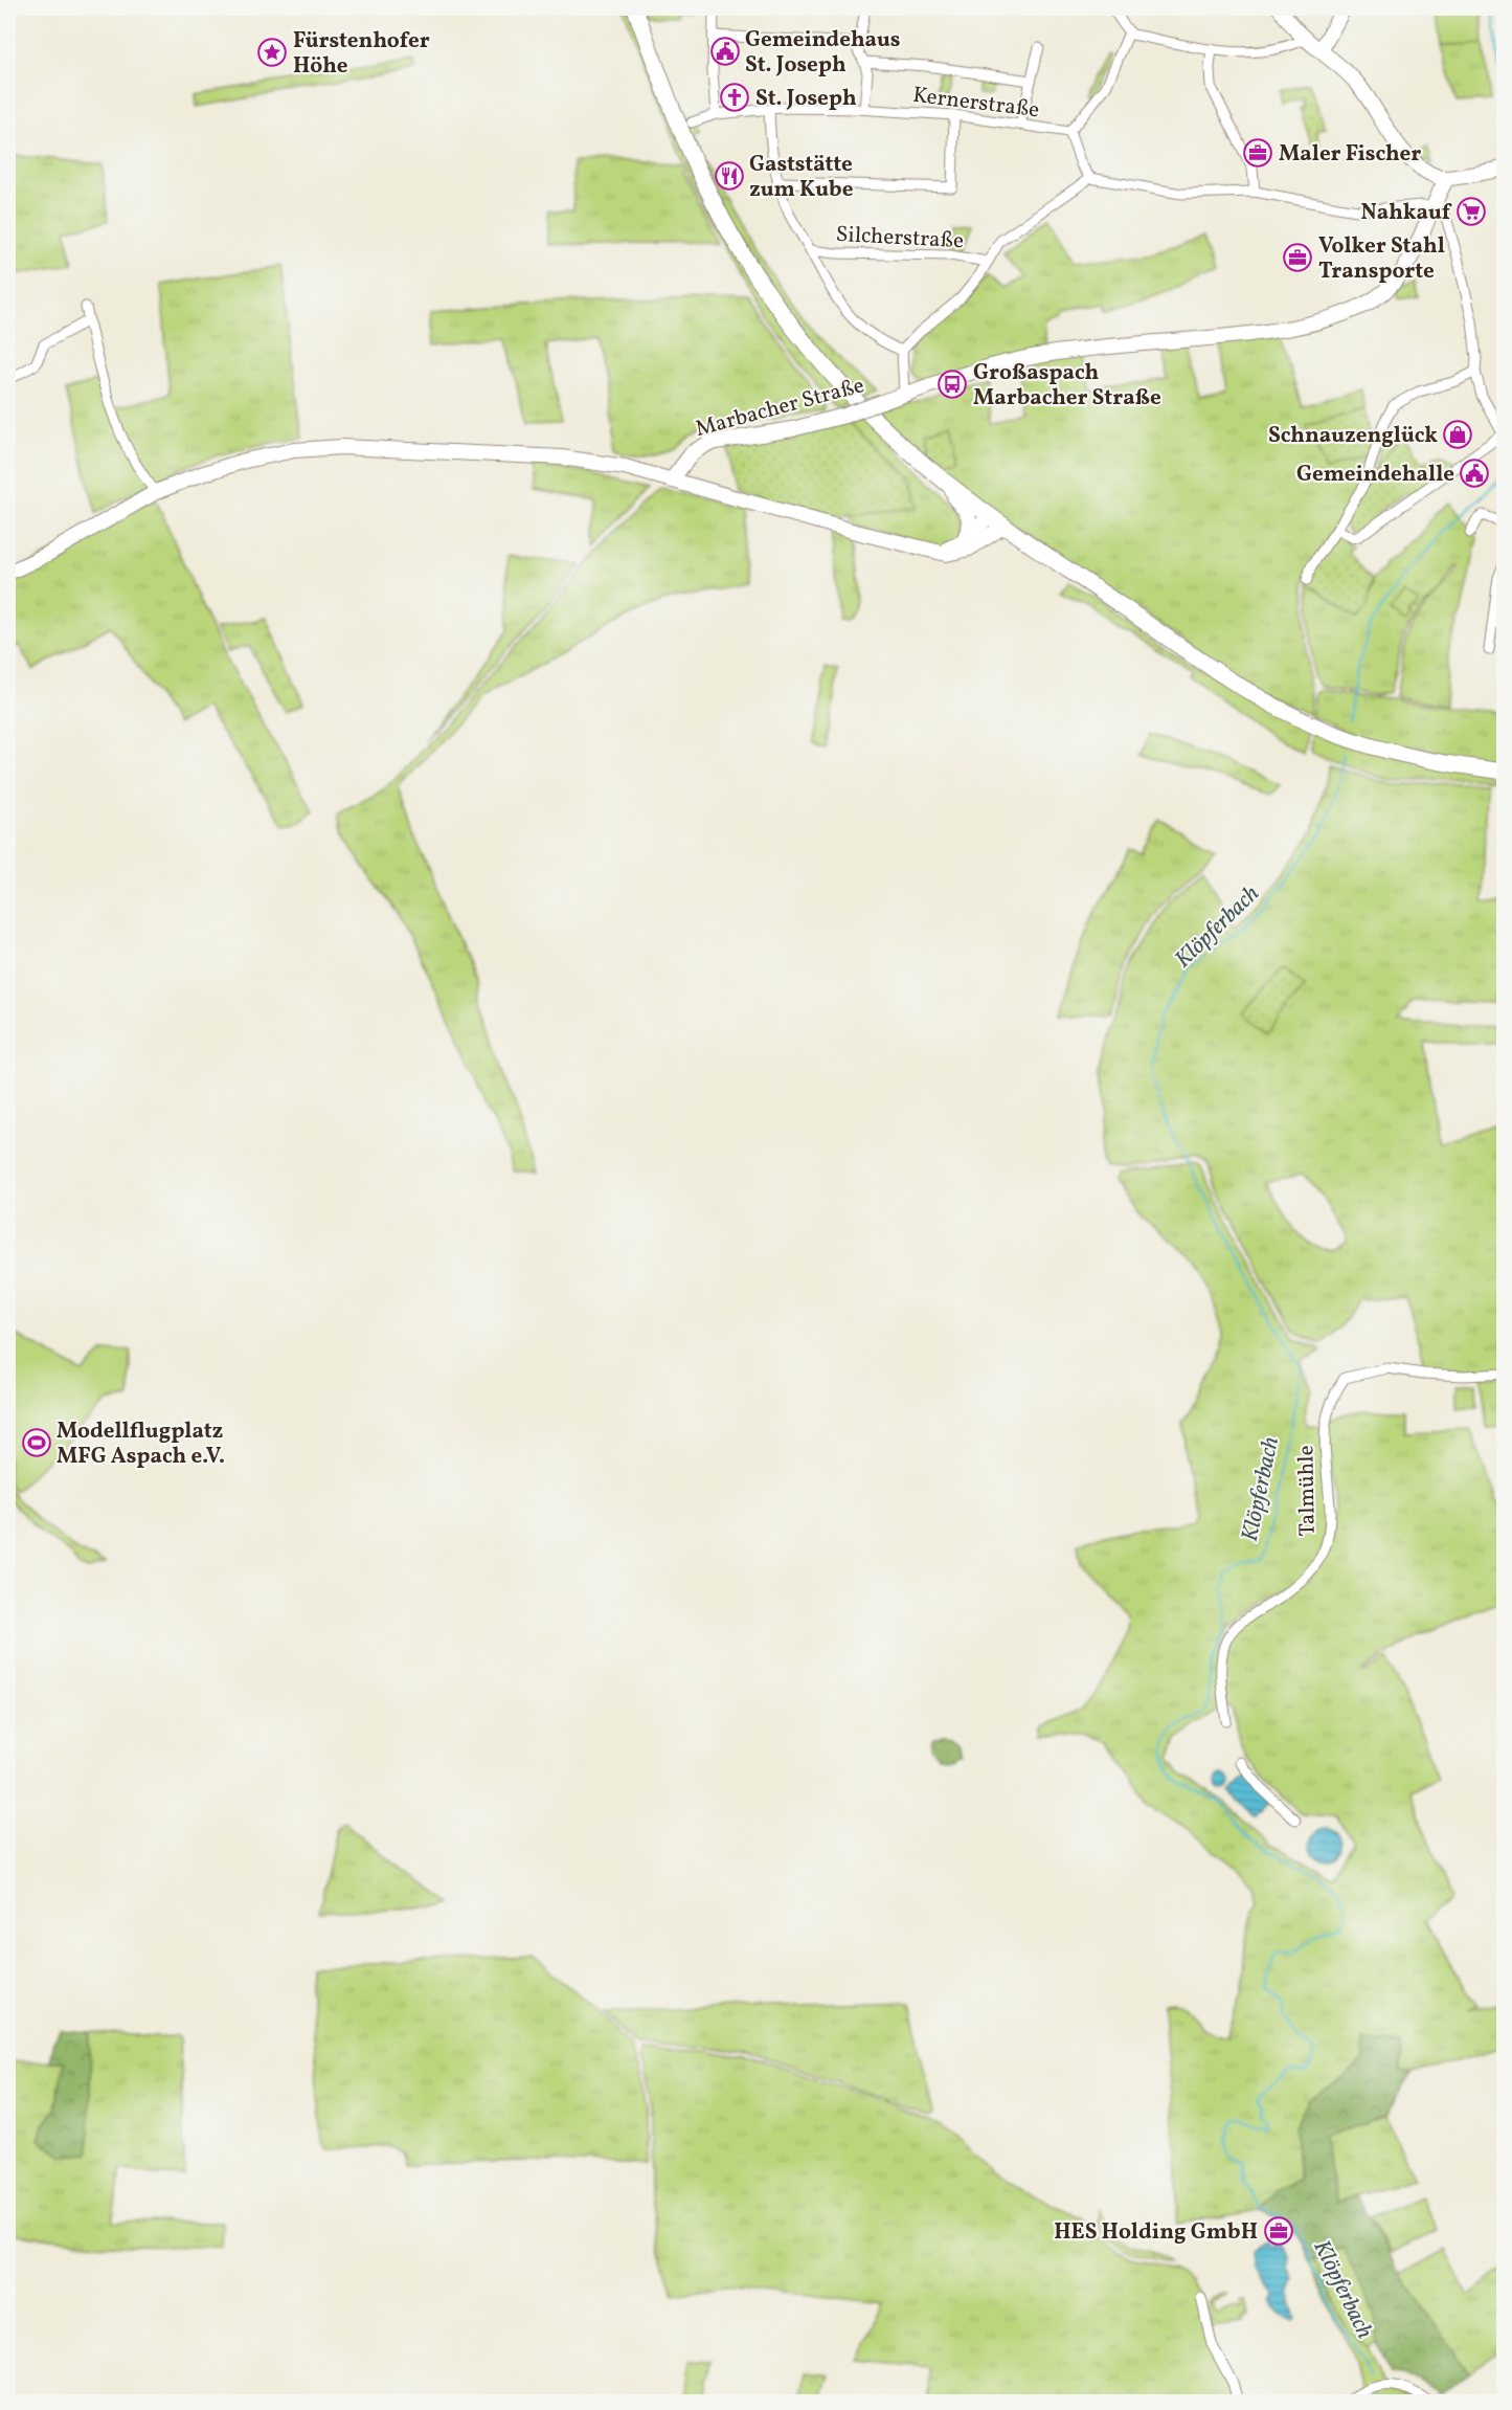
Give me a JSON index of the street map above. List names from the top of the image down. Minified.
{"streets":{"street":["Kernerstraße","Silcherstraße","Marbacher Straße","Talmühle"]},"water":["Klöpferbach"],"places":{"public building":["Gemeindehaus St. Joseph","Gemeindehalle"],"place":["Fürstenhofer Höhe"],"church":["St. Joseph"],"office":["Maler Fischer","Volker Stahl Transporte","HES Holding GmbH"],"restaurant":["Gaststätte zum Kube"],"supermarket":["Nahkauf"],"bus stop":["Großaspach Marbacher Straße"],"shop":["Schnauzenglück"],"sports":["Modellflugplatz MFG Aspach e.V."]}}
